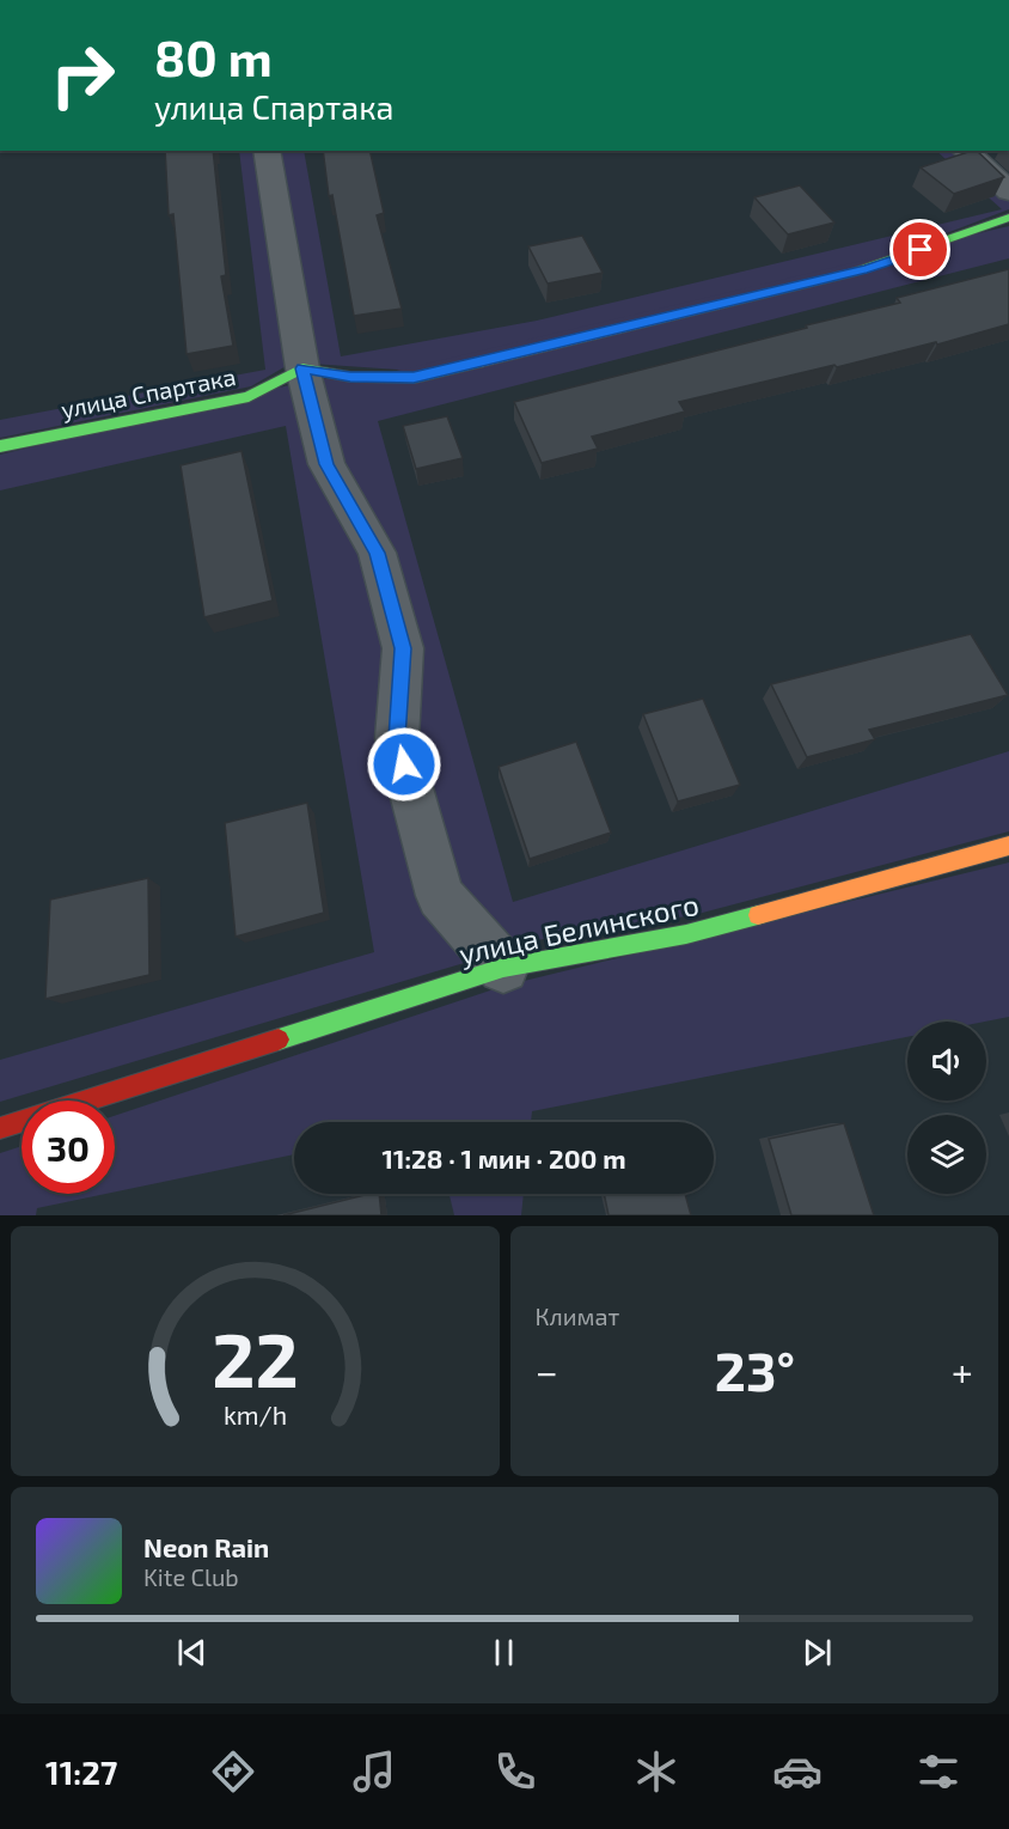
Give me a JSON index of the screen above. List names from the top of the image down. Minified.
{"streets":{"street":["улица Спартака","улица Белинского"]},"page":{"turn":["80 m","улица Спартака"],"limit":"30","trip":"11:28 · 1 мин · 200 m","tile":"Климат","heat":["−","23°","+"],"song":["Neon Rain","Kite Club"],"tabs":"11:27","gauge":["22","km/h"]}}
